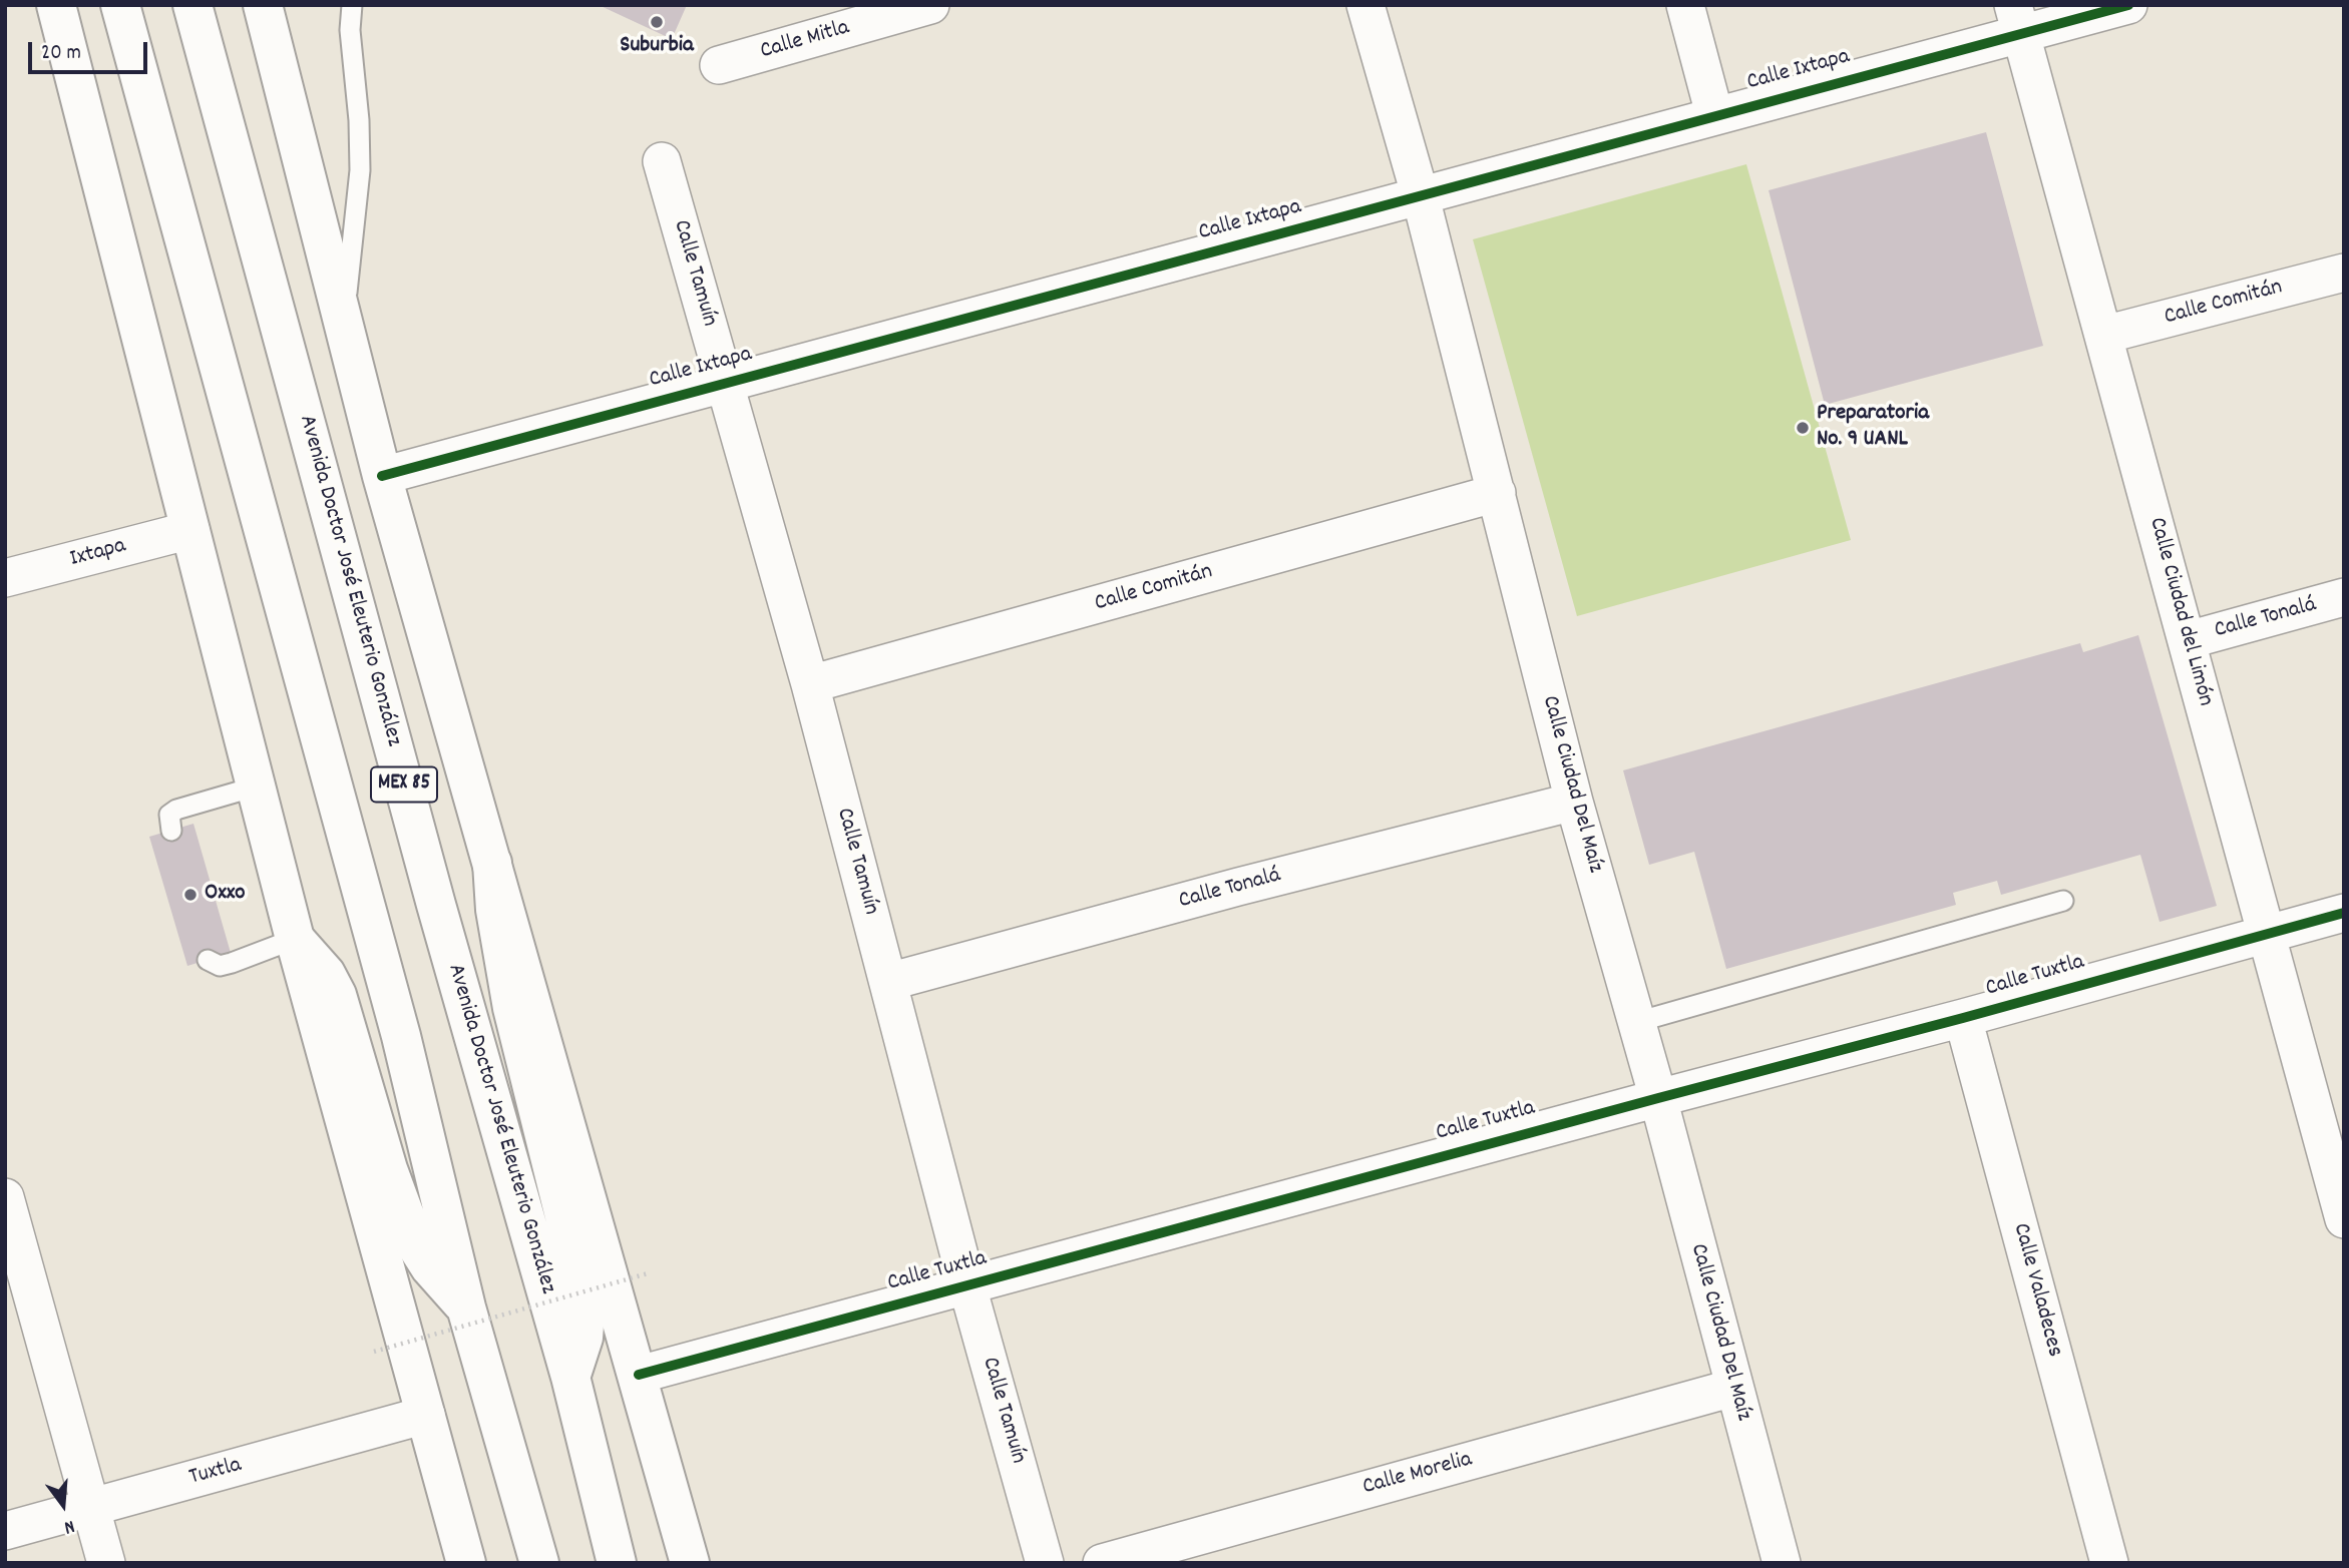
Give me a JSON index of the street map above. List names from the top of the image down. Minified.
{"streets":{"main road":["Avenida Doctor José Eleuterio González","MEX 85"],"street":["Calle Mitla","Calle Ixtapa","Calle Tamuín","Calle Comitán","Ixtapa","Calle Ciudad del Limón","Calle Tonalá","Calle Ciudad Del Maíz","Calle Tuxtla","Calle Valadeces","Tuxtla","Calle Morelia"]},"crossings":[["Calle Ixtapa","Calle Tamuín"],["Calle Ixtapa","Calle Ciudad del Limón"],["Calle Ixtapa","Calle Ciudad Del Maíz"],["Calle Tamuín","Calle Comitán"],["Calle Tamuín","Calle Tonalá"],["Calle Tamuín","Calle Tuxtla"],["Calle Comitán","Calle Ciudad del Limón"],["Calle Comitán","Calle Ciudad Del Maíz"],["Calle Ciudad del Limón","Calle Tonalá"],["Calle Ciudad del Limón","Calle Tuxtla"],["Calle Tonalá","Calle Ciudad Del Maíz"],["Calle Ciudad Del Maíz","Calle Tuxtla"],["Calle Ciudad Del Maíz","Calle Morelia"],["Calle Tuxtla","Calle Valadeces"]],"places":["Suburbia","Preparatoria No. 9 UANL","Oxxo"],"scale_bar":"20 m","north":"bottom"}
